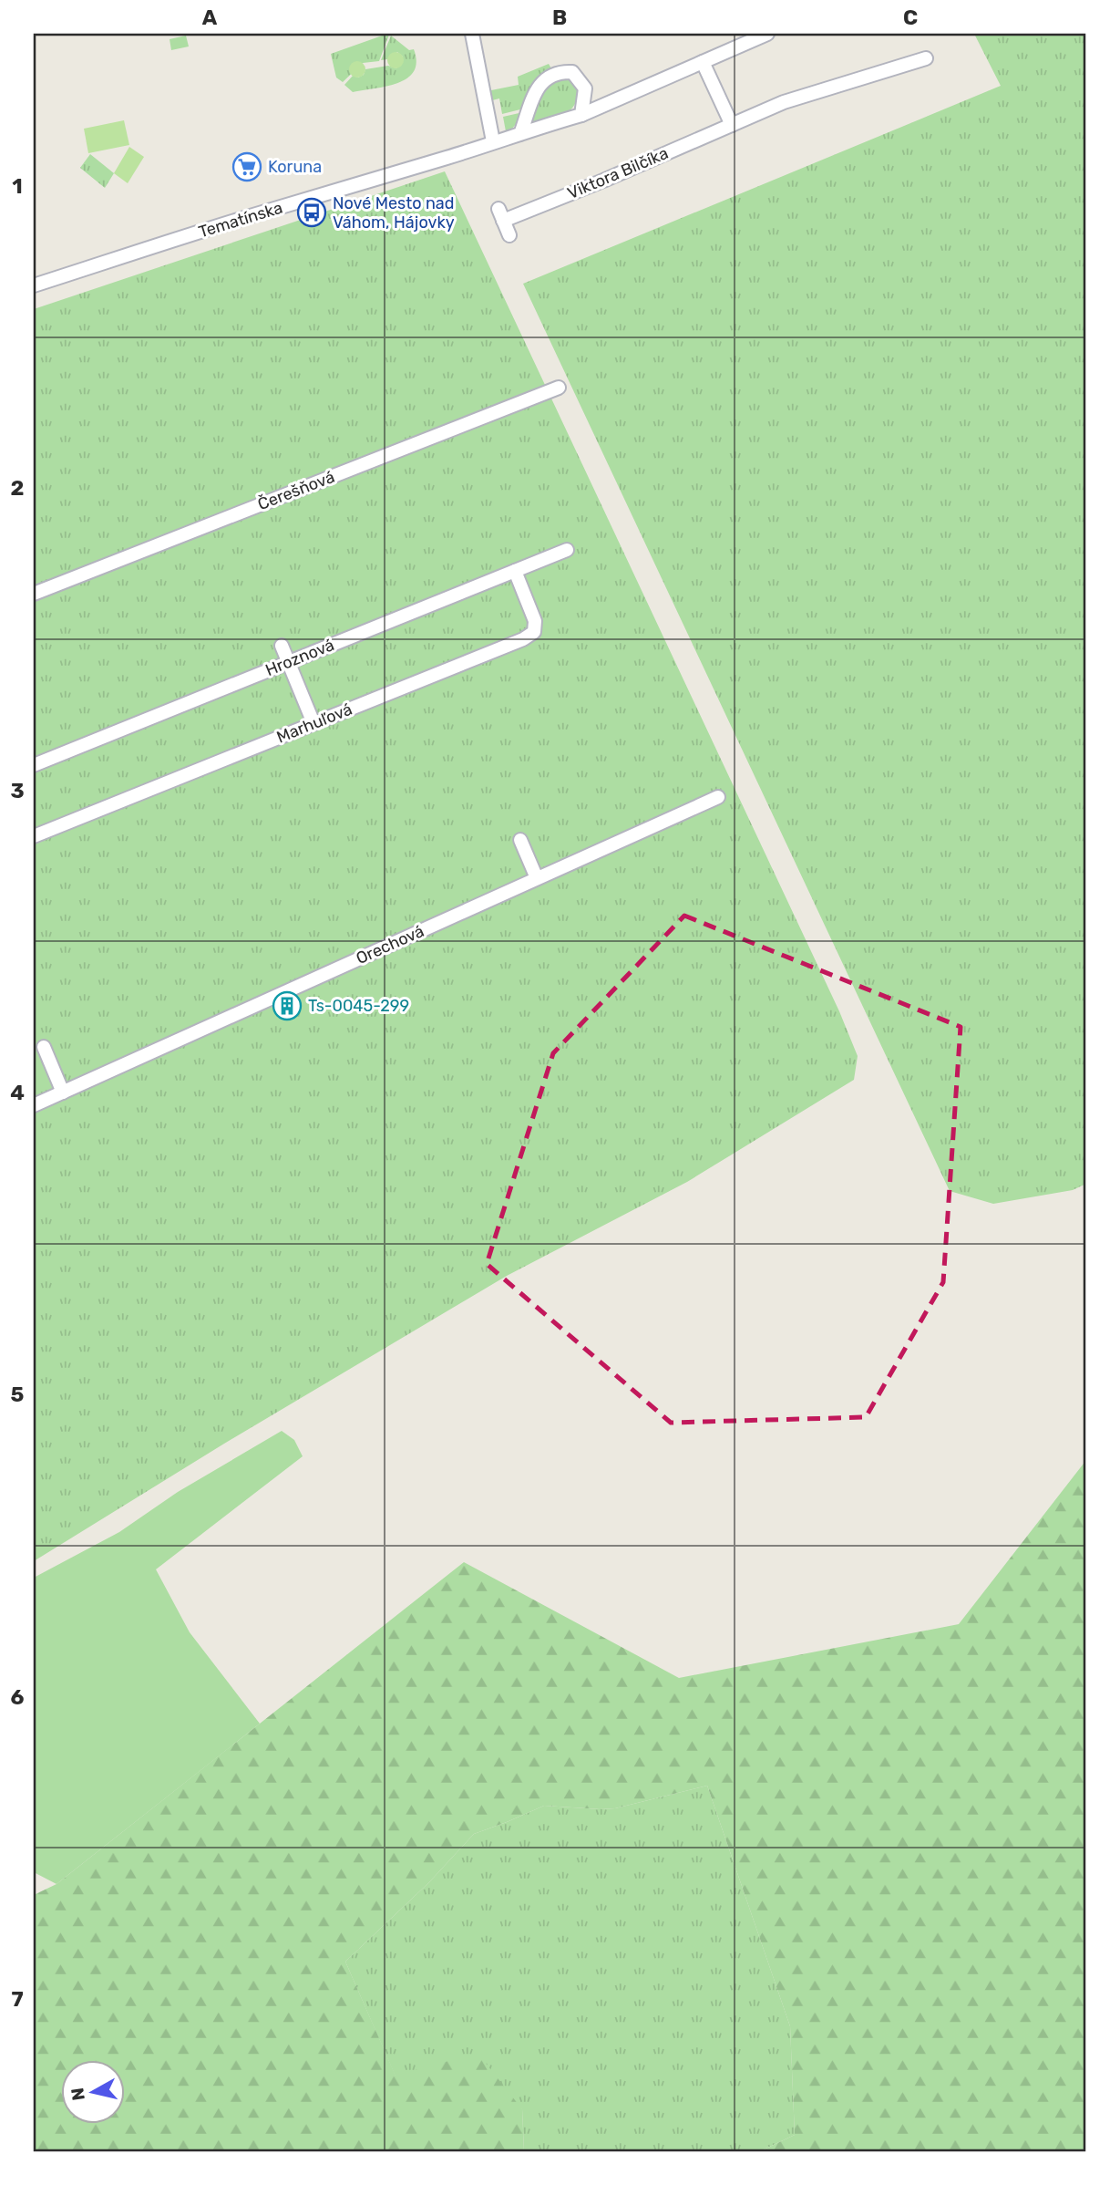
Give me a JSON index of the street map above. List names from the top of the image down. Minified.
{"streets":{"street":["Viktora Bilčíka","Tematínska","Čerešňová","Hroznová","Marhuľová","Orechová"]},"crossings":[["Hroznová","Marhuľová"]],"places":{"supermarket":["Koruna"],"bus stop":["Nové Mesto nad Váhom, Hájovky"],"building":["Ts-0045-299"]},"north":"left","grid":{"columns":["A","B","C"],"rows":["1","2","3","4","5","6","7"]}}
